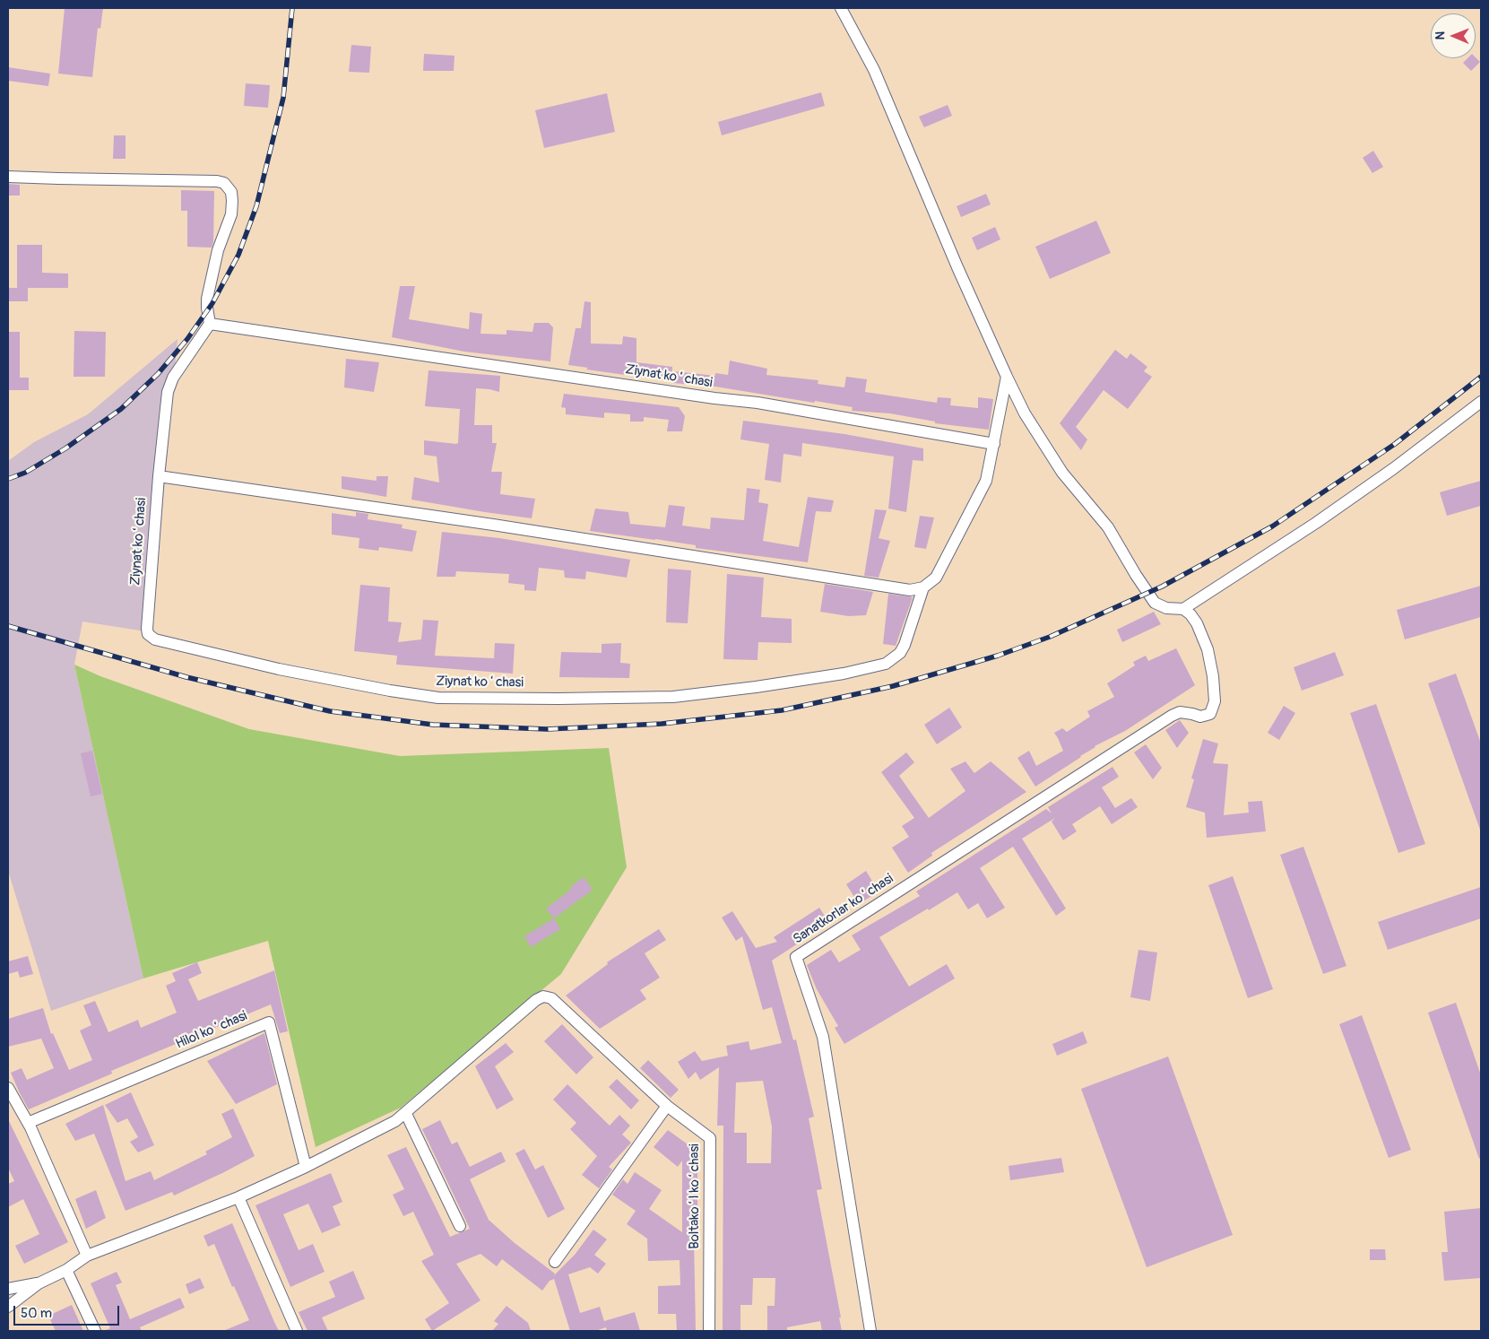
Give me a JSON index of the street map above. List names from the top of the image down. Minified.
{"streets":{"street":["Ziynat koʻchasi","Sanatkorlar koʻchasi","Hilol koʻchasi","Boltakoʻl koʻchasi"]},"scale_bar":"50 m","north":"left"}
